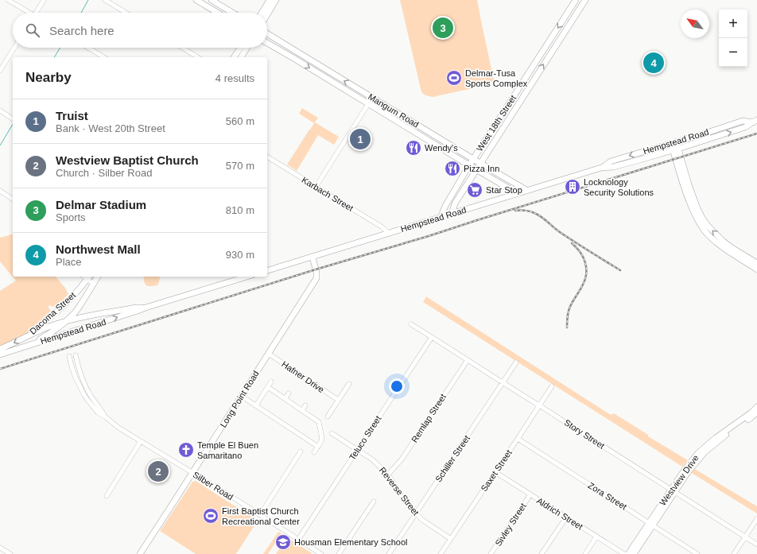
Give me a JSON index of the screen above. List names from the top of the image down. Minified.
{"streets":{"main road":["Mangum Road","West 18th Street","Hempstead Road","Dacoma Street","Long Point Road","Westview Drive"],"street":["Karbach Street","Hafner Drive","Remlap Street","Story Street","Teluco Street","Schiller Street","Saxet Street","Silber Road","Reverse Street","Zora Street","Aldrich Street","Sivley Street"]},"crossings":[["Mangum Road","West 18th Street"],["Mangum Road","Hempstead Road"],["West 18th Street","Hempstead Road"],["Hempstead Road","Karbach Street"],["Hempstead Road","Dacoma Street"],["Hempstead Road","Long Point Road"],["Hafner Drive","Long Point Road"],["Long Point Road","Silber Road"],["Remlap Street","Story Street"],["Remlap Street","Reverse Street"],["Story Street","Teluco Street"],["Story Street","Schiller Street"],["Story Street","Saxet Street"],["Story Street","Westview Drive"],["Teluco Street","Silber Road"],["Teluco Street","Reverse Street"],["Schiller Street","Reverse Street"],["Saxet Street","Reverse Street"],["Saxet Street","Zora Street"],["Saxet Street","Aldrich Street"],["Westview Drive","Zora Street"],["Aldrich Street","Sivley Street"]],"places":{"sports":["Delmar-Tusa Sports Complex","First Baptist Church Recreational Center"],"restaurant":["Wendy's","Pizza Inn"],"building":["Locknology Security Solutions"],"supermarket":["Star Stop"],"church":["Temple El Buen Samaritano"],"school or university":["Housman Elementary School"]},"north":"top left","page":{"map_buttons":["+","−"],"search":"Search here","pins":["3","4","1","2"],"heading":["Nearby","4 results"],"list":[{"mark":"1","name":"Truist","note":"Bank · West 20th Street","value":"560 m"},{"mark":"2","name":"Westview Baptist Church","note":"Church · Silber Road","value":"570 m"},{"mark":"3","name":"Delmar Stadium","note":"Sports","value":"810 m"},{"mark":"4","name":"Northwest Mall","note":"Place","value":"930 m"}]}}
